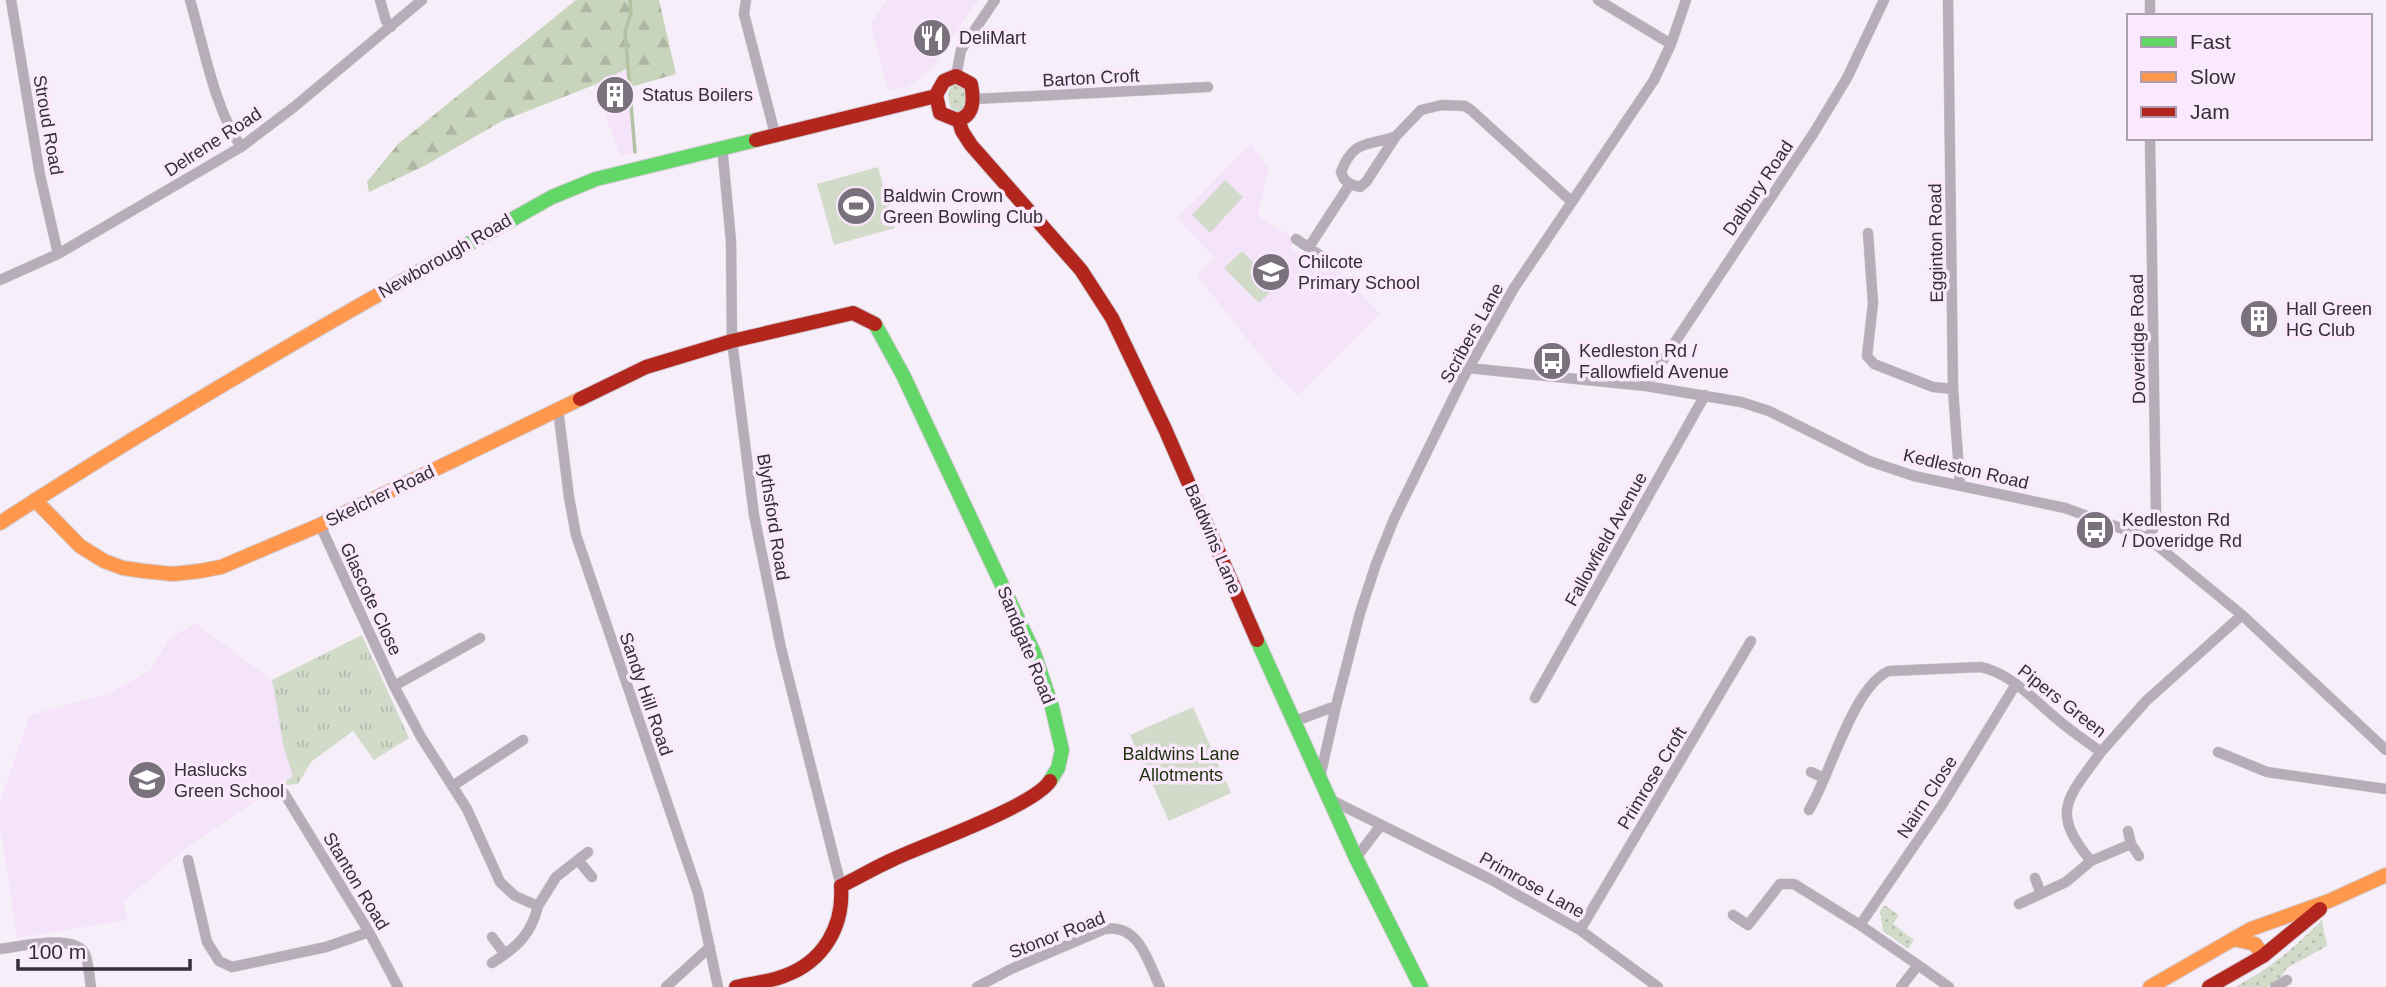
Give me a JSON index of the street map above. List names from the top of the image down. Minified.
{"streets":{"street":["Barton Croft","Stroud Road","Delrene Road","Dalbury Road","Egginton Road","Newborough Road","Scribers Lane","Doveridge Road","Kedleston Road","Skelcher Road","Blythsford Road","Baldwins Lane","Fallowfield Avenue","Glascote Close","Sandgate Road","Sandy Hill Road","Pipers Green","Primrose Croft","Nairn Close","Stanton Road","Primrose Lane","Stonor Road"]},"crossings":[["Barton Croft","Newborough Road"],["Barton Croft","Baldwins Lane"],["Stroud Road","Delrene Road"],["Dalbury Road","Kedleston Road"],["Egginton Road","Kedleston Road"],["Newborough Road","Skelcher Road"],["Newborough Road","Blythsford Road"],["Newborough Road","Baldwins Lane"],["Scribers Lane","Kedleston Road"],["Scribers Lane","Baldwins Lane"],["Doveridge Road","Kedleston Road"],["Kedleston Road","Fallowfield Avenue"],["Kedleston Road","Pipers Green"],["Skelcher Road","Blythsford Road"],["Skelcher Road","Glascote Close"],["Skelcher Road","Sandgate Road"],["Skelcher Road","Sandy Hill Road"],["Blythsford Road","Sandgate Road"],["Baldwins Lane","Primrose Lane"],["Pipers Green","Nairn Close"],["Primrose Croft","Primrose Lane"]],"parks":["Baldwins Lane Allotments"],"places":{"restaurant":["DeliMart"],"building":["Status Boilers","Hall Green HG Club"],"sports":["Baldwin Crown Green Bowling Club"],"school or university":["Chilcote Primary School","Haslucks Green School"],"bus stop":["Kedleston Rd / Fallowfield Avenue","Kedleston Rd / Doveridge Rd"]},"legend":["Fast","Slow","Jam"],"scale_bar":"100 m"}
